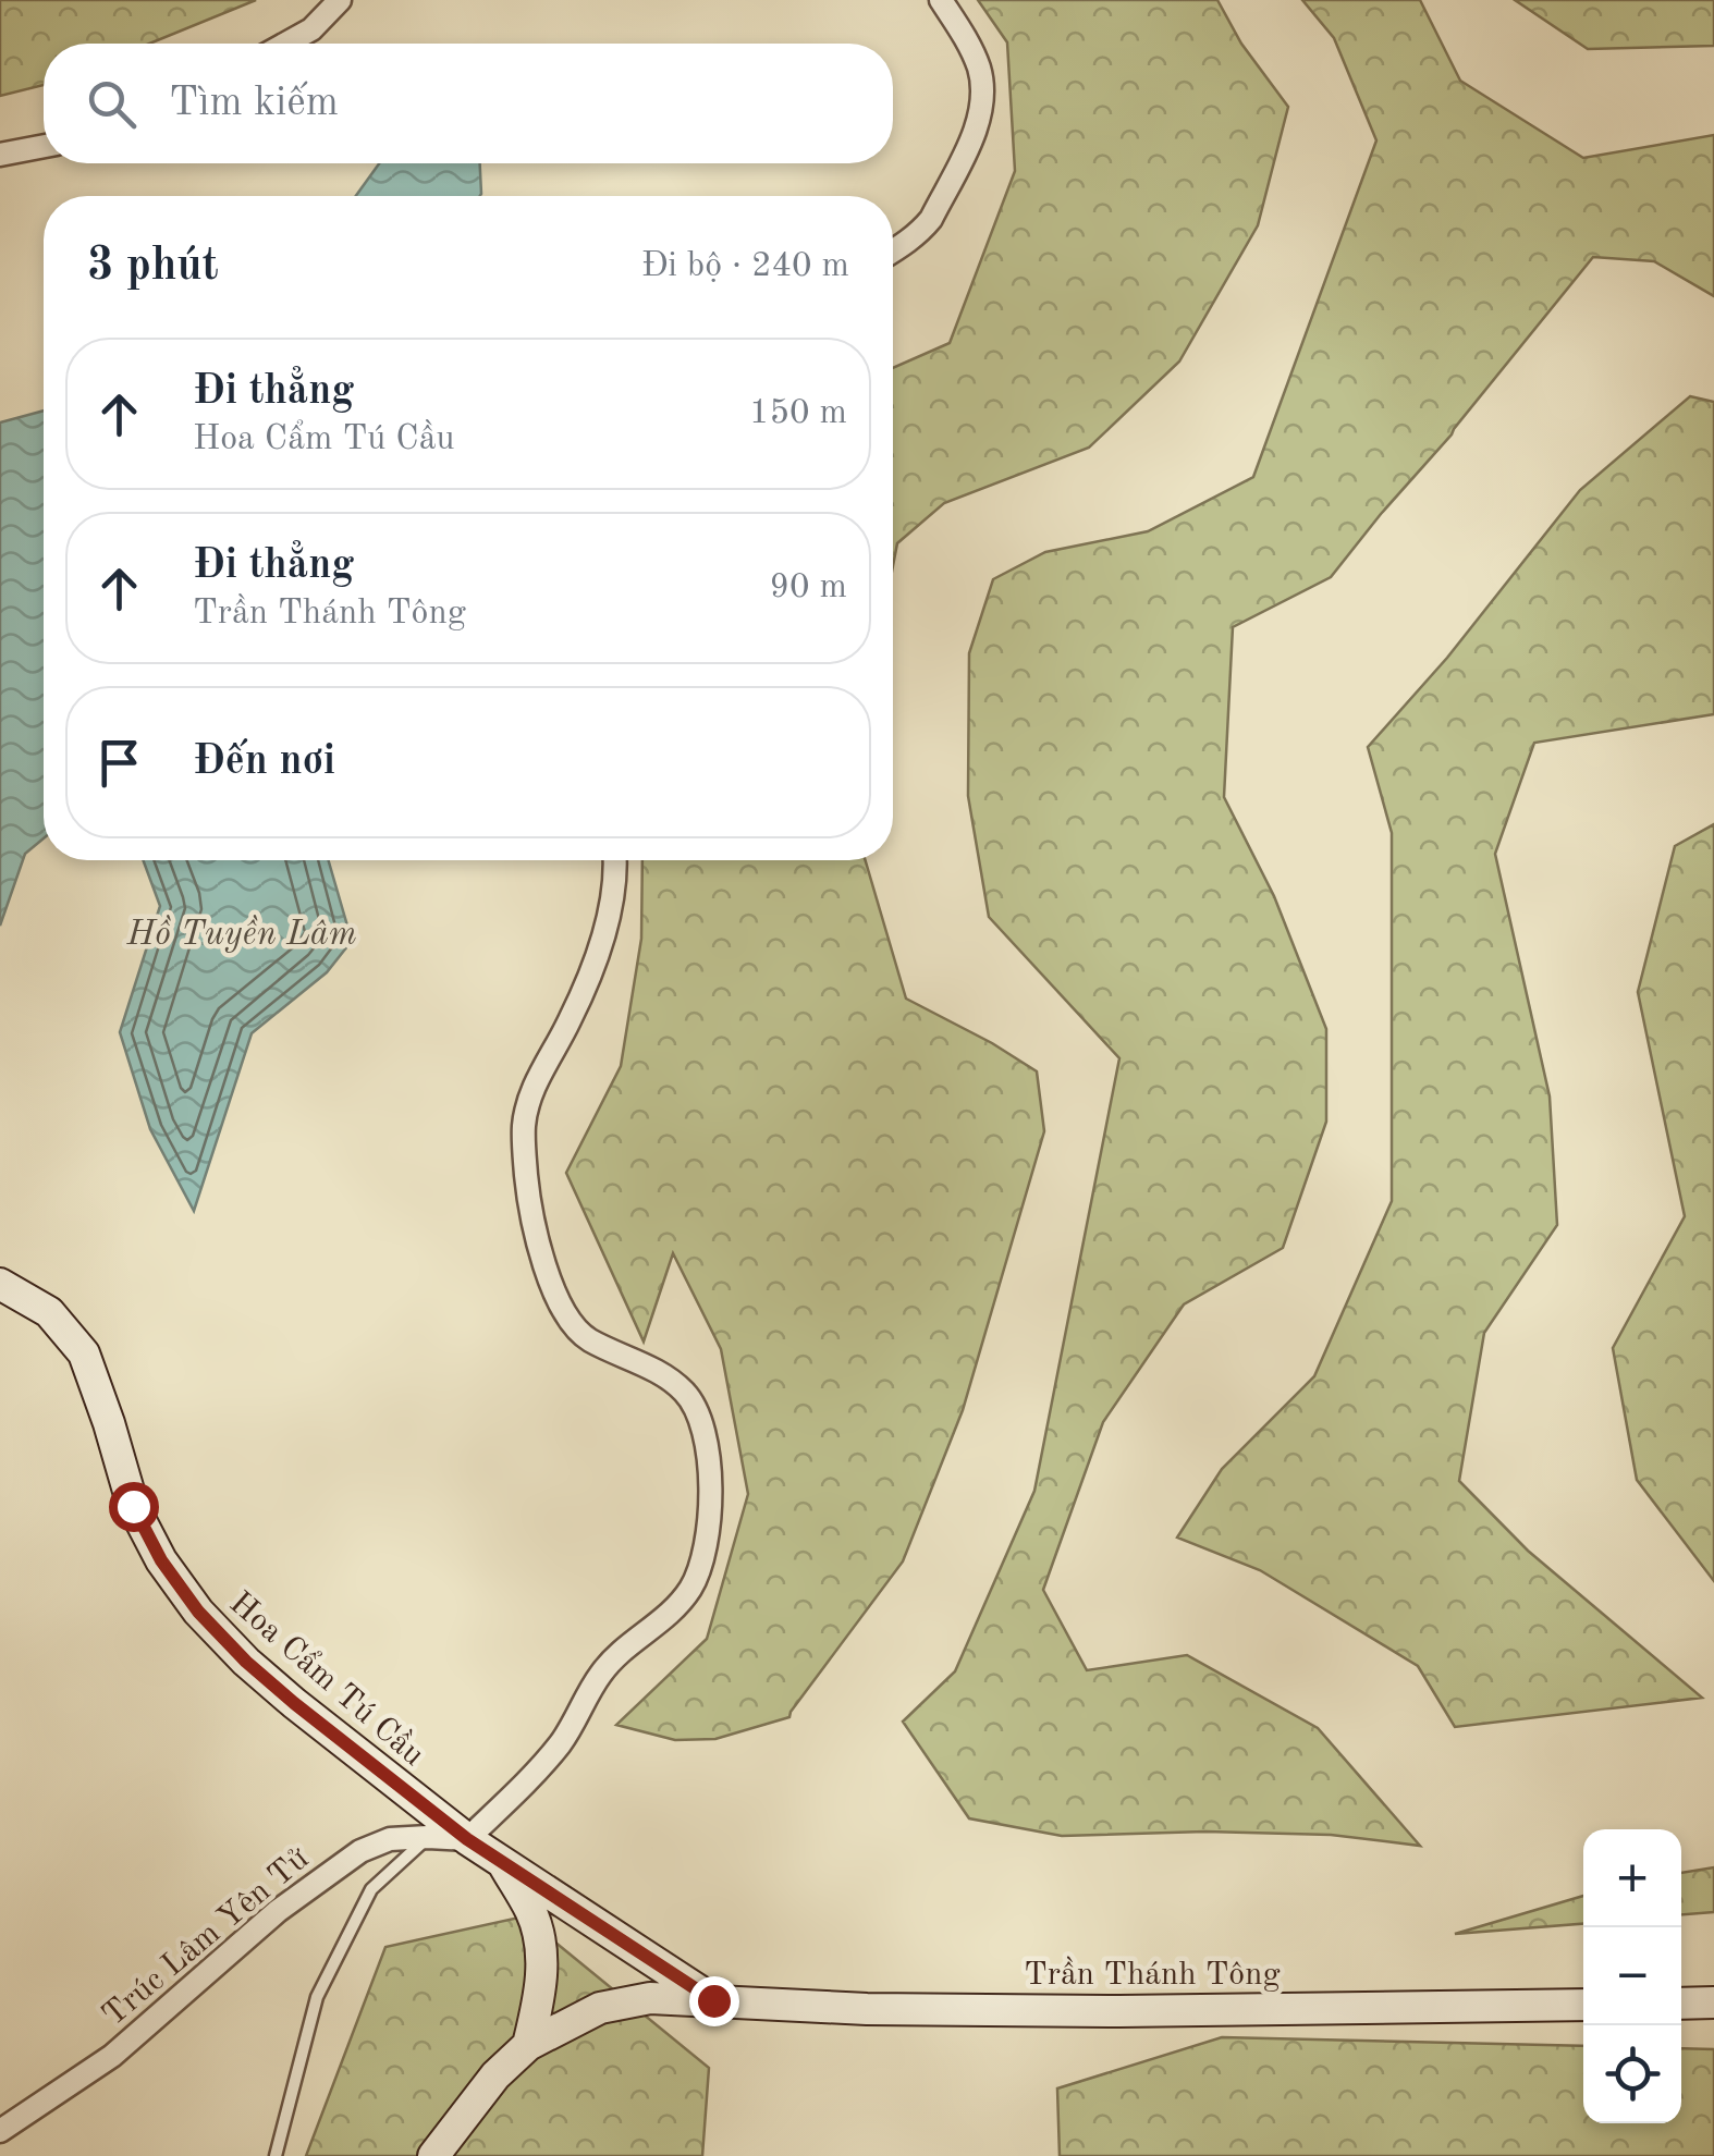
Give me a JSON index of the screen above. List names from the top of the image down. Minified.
{"streets":{"main road":["Hoa Cẩm Tú Cầu","Trần Thánh Tông"],"street":["Trúc Lâm Yên Tử"]},"crossings":[["Hoa Cẩm Tú Cầu","Trúc Lâm Yên Tử"]],"water":["Hồ Tuyền Lâm"],"page":{"search":"Tìm kiếm","heading":["3 phút","Đi bộ · 240 m"],"list":[["Đi thẳng","Hoa Cẩm Tú Cầu","150 m"],["Đi thẳng","Trần Thánh Tông","90 m"],"Đến nơi"],"map_buttons":["+","−"]}}
